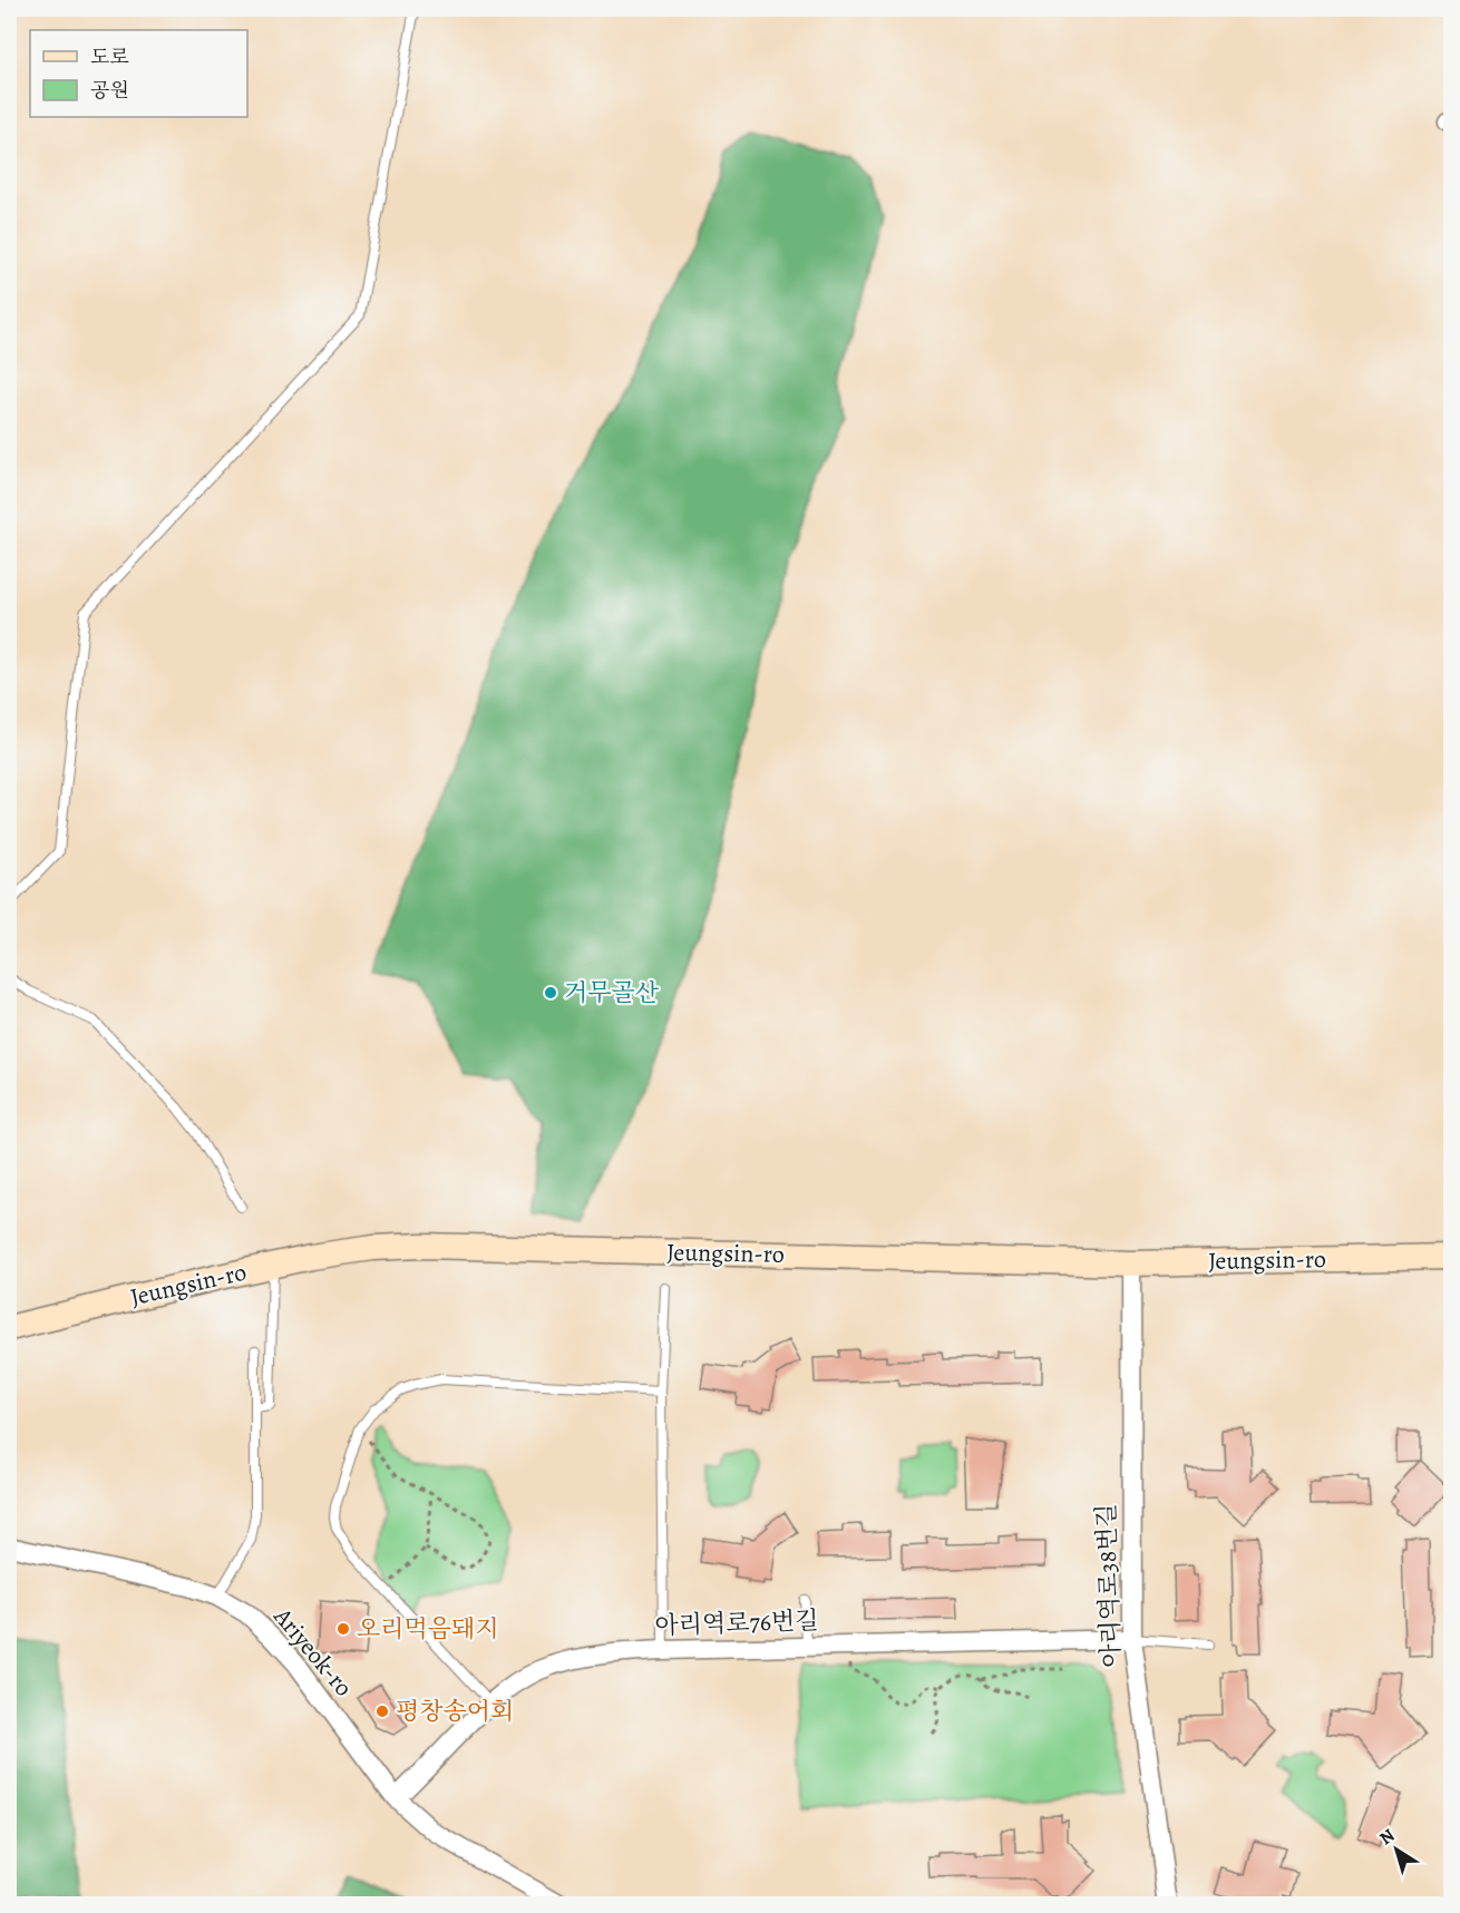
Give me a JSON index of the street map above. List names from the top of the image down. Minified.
{"streets":{"street":["Jeungsin-ro","아리역로38번길","아리역로76번길","Ariyeok-ro"]},"crossings":[["Jeungsin-ro","아리역로38번길"],["아리역로38번길","아리역로76번길"],["아리역로76번길","Ariyeok-ro"]],"places":["거무골산","오리먹음돼지","평창송어회"],"legend":["도로","공원"],"north":"top left"}
